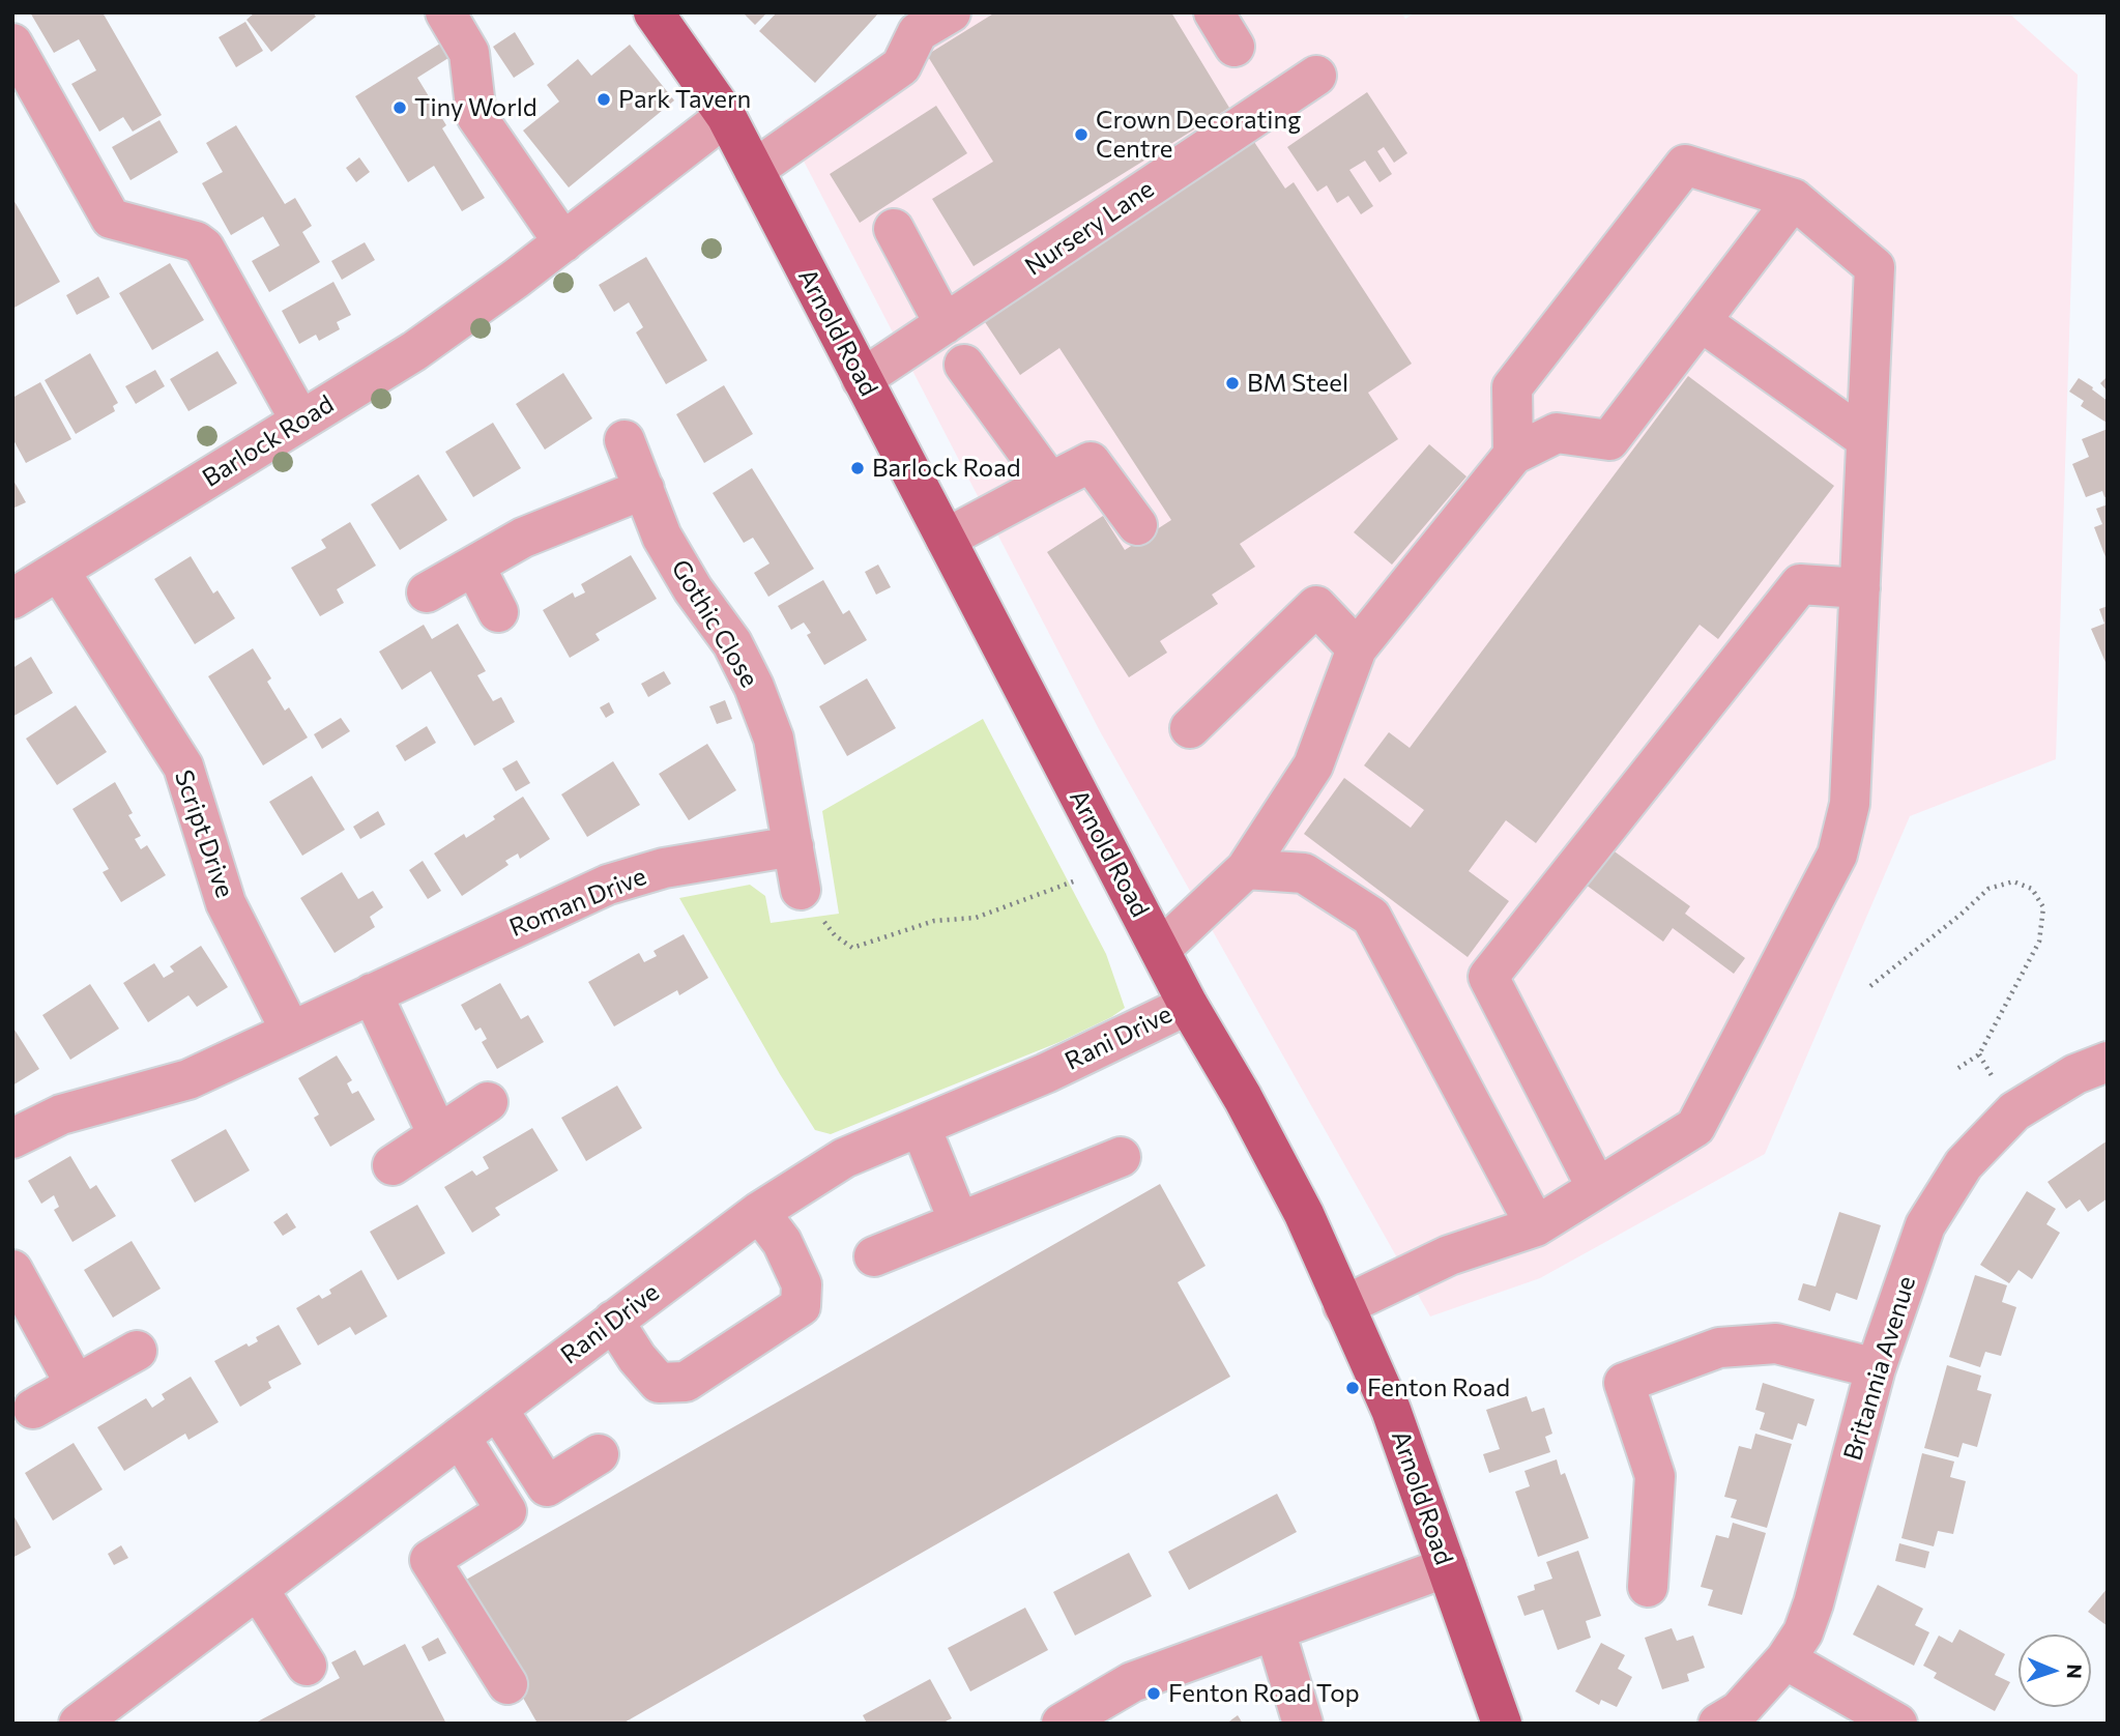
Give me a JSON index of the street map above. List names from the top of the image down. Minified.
{"streets":{"main road":["Arnold Road"],"street":["Nursery Lane","Barlock Road","Gothic Close","Script Drive","Roman Drive","Rani Drive","Britannia Avenue"]},"crossings":[["Nursery Lane","Arnold Road"],["Arnold Road","Barlock Road"],["Arnold Road","Rani Drive"],["Barlock Road","Script Drive"],["Gothic Close","Roman Drive"],["Script Drive","Roman Drive"]],"places":["Park Tavern","Tiny World","Crown Decorating Centre","BM Steel","Barlock Road","Fenton Road","Fenton Road Top"],"north":"right"}
